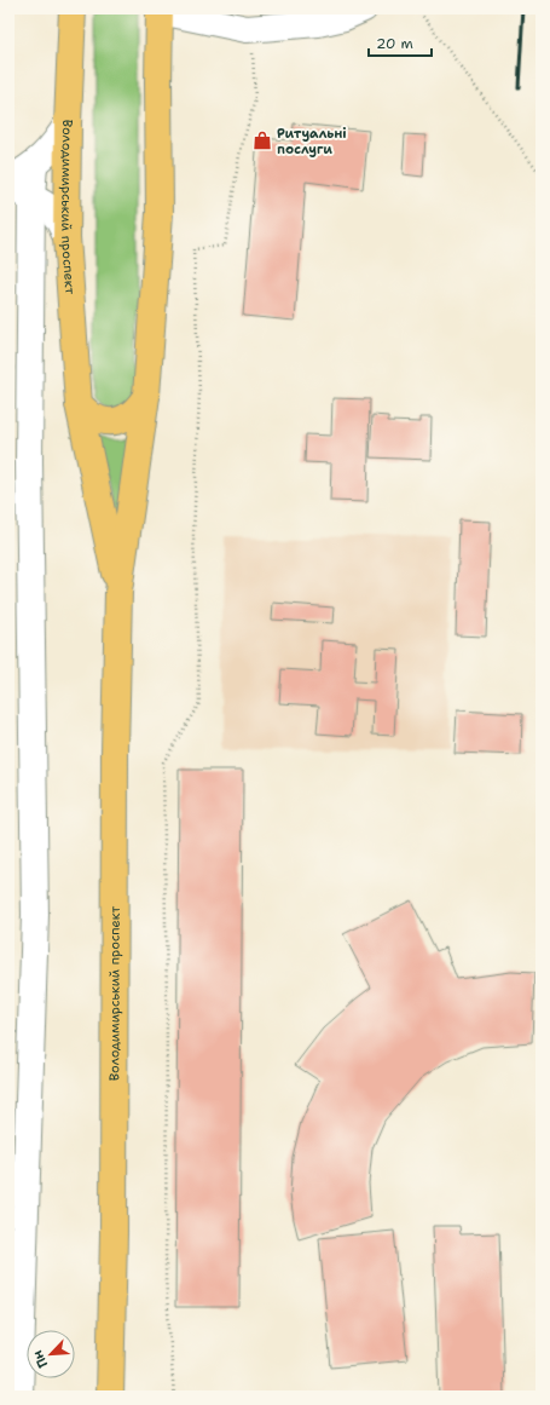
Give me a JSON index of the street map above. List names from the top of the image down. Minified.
{"streets":{"main road":["Володимирський проспект"]},"places":{"shop":["Ритуальні послуги"]},"scale_bar":"20 m","north":"bottom left"}
